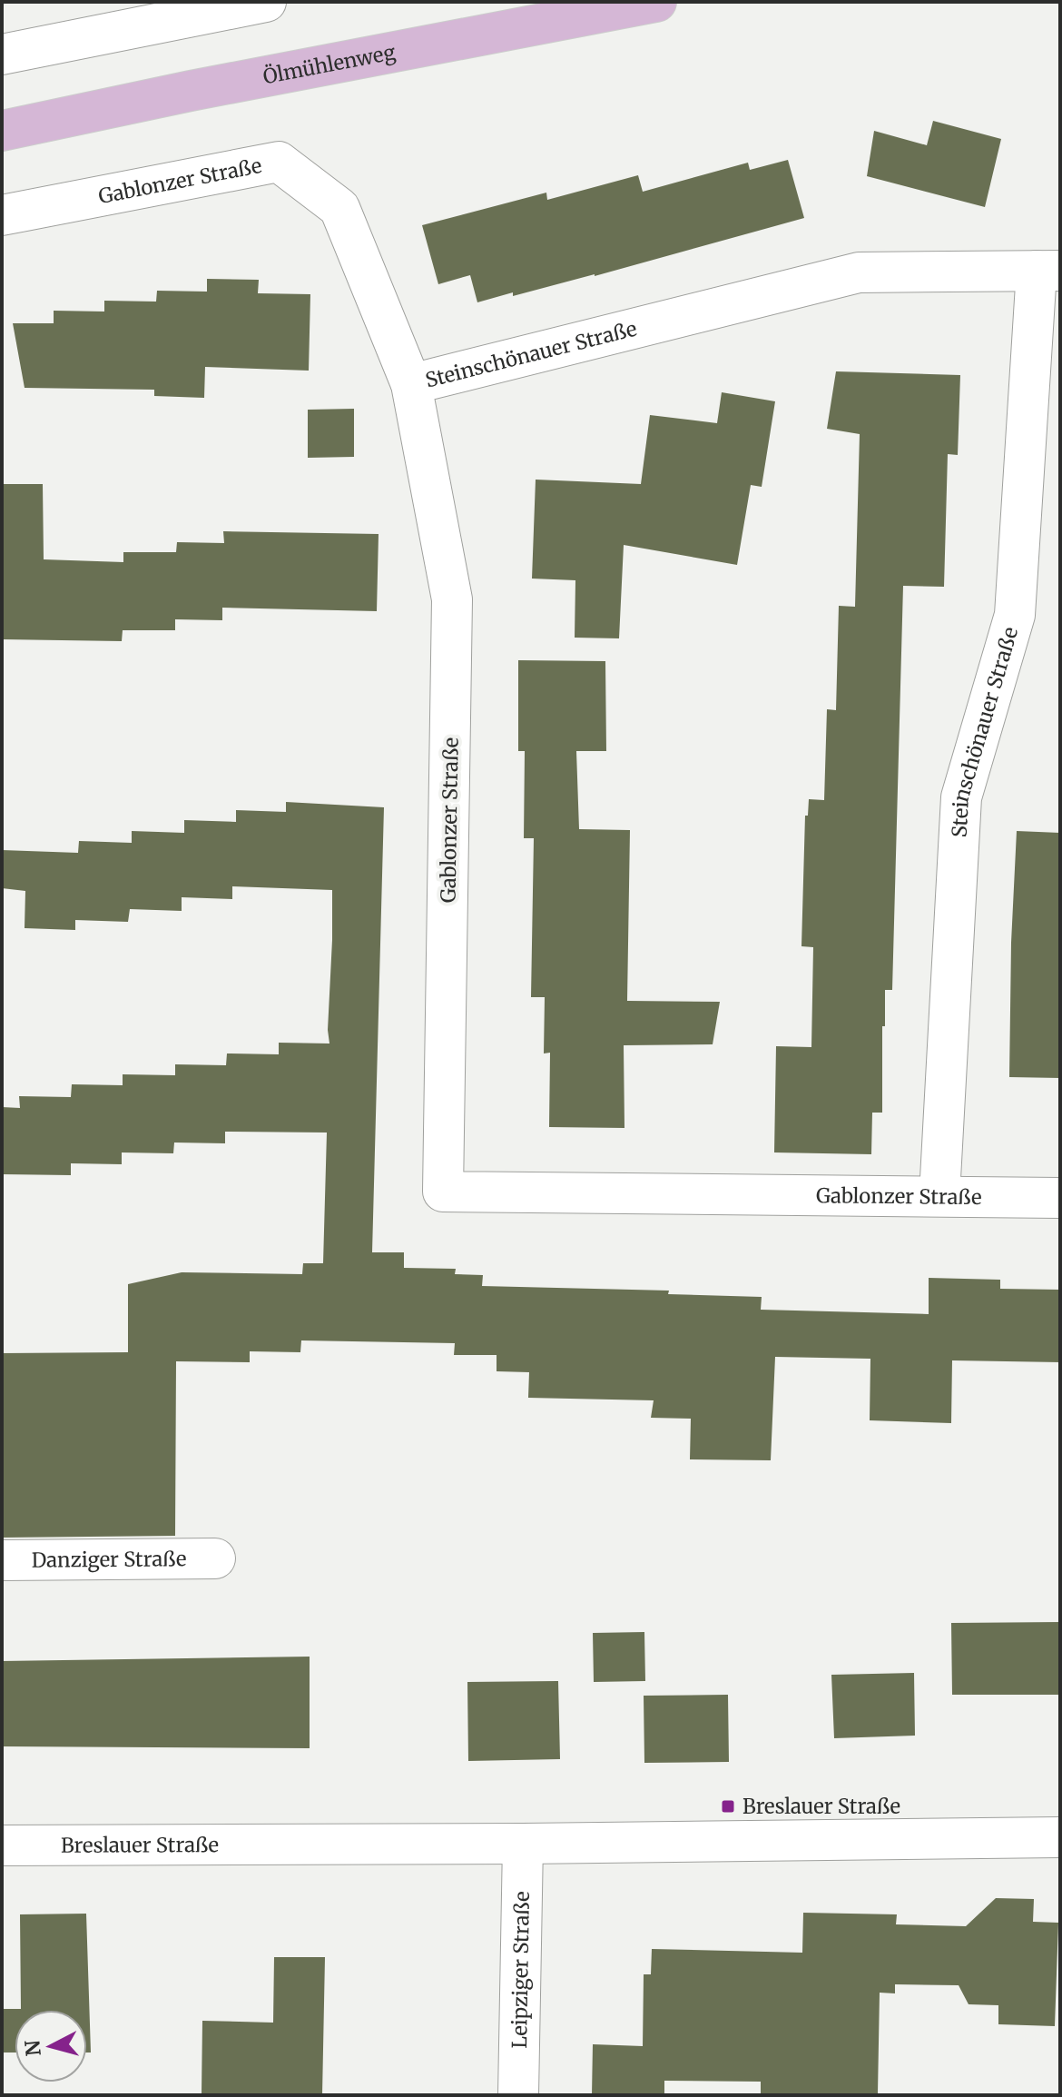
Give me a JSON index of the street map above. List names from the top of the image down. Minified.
{"streets":{"main road":["Ölmühlenweg"],"street":["Gablonzer Straße","Steinschönauer Straße","Danziger Straße","Breslauer Straße","Leipziger Straße"]},"crossings":[["Gablonzer Straße","Steinschönauer Straße"],["Breslauer Straße","Leipziger Straße"]],"places":{"transit":["Breslauer Straße"]},"north":"left"}
